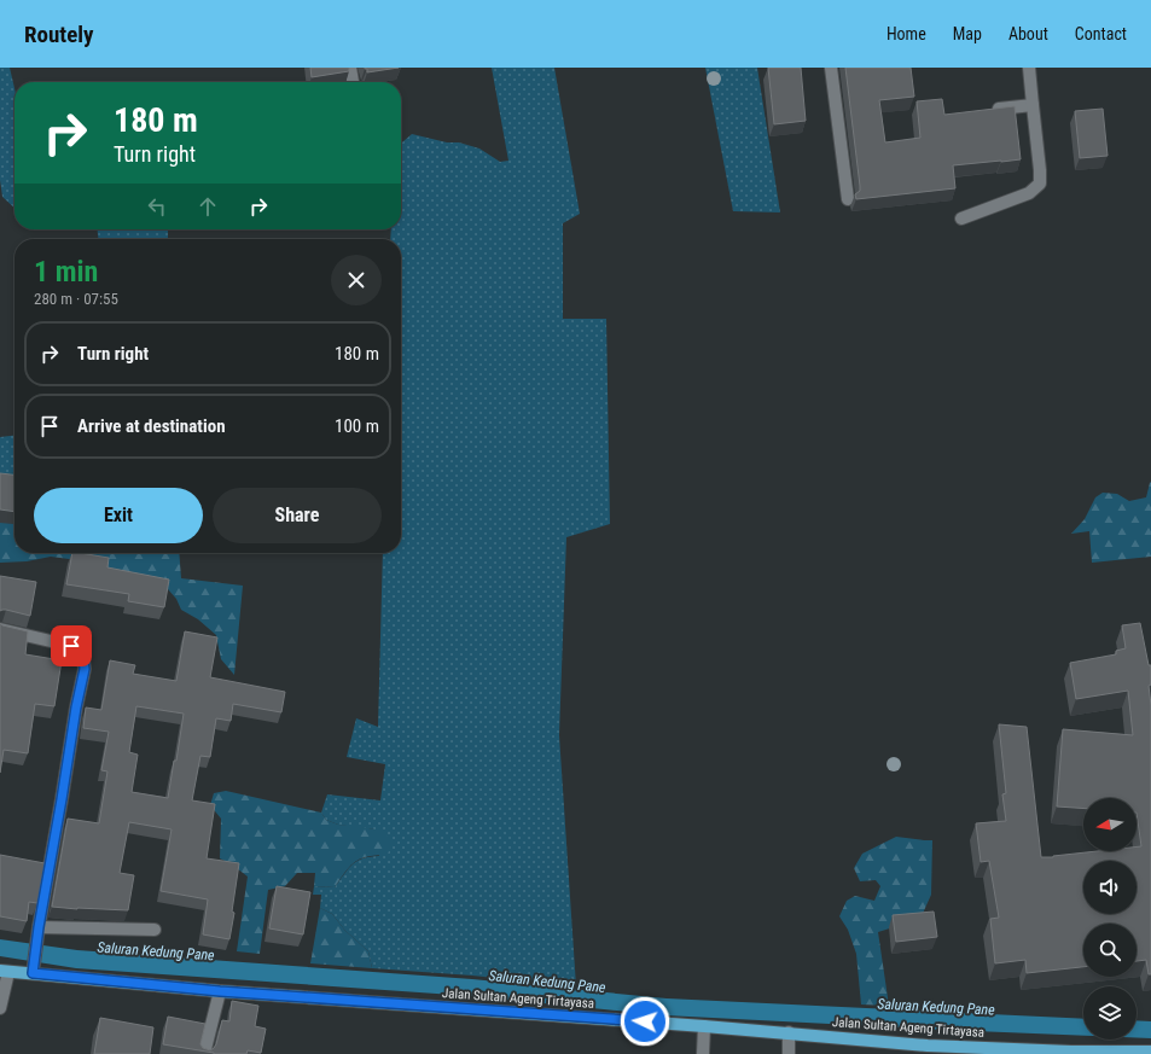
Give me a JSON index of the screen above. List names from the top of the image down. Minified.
{"streets":{"main road":["Jalan Sultan Ageng Tirtayasa"]},"water":["Saluran Kedung Pane"],"north":"left","page":{"header":"Routely","nav":["Home","Map","About","Contact"],"turn":["180 m","Turn right"],"heading":["1 min","280 m · 07:55"],"list":[{"name":"Turn right","value":"180 m"},{"name":"Arrive at destination","value":"100 m"}],"buttons":["Exit","Share"]}}
